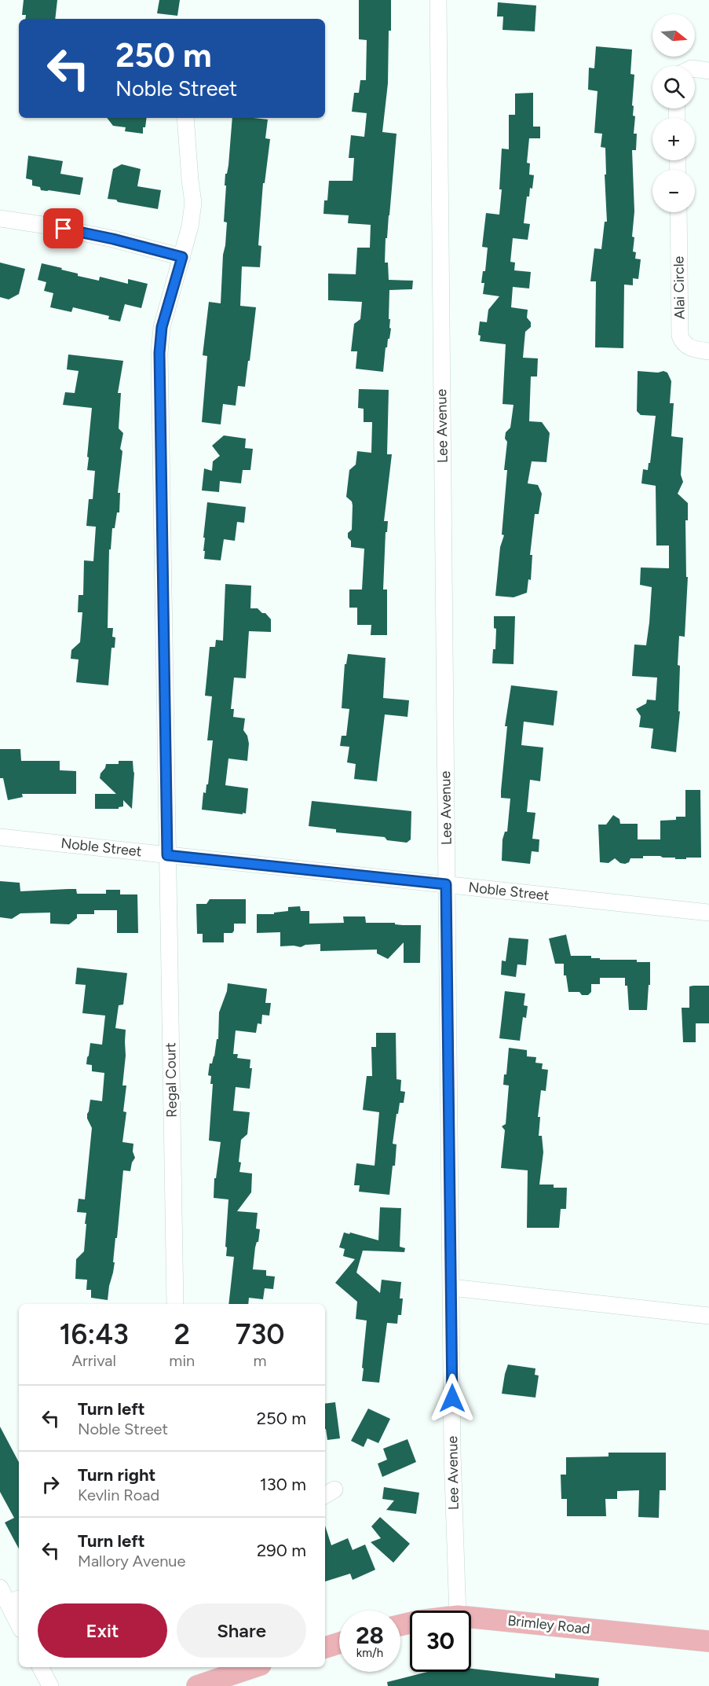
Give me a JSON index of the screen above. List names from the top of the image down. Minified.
{"streets":{"main road":["Brimley Road"],"street":["Alai Circle","Lee Avenue","Noble Street","Regal Court"]},"crossings":[["Lee Avenue","Noble Street"],["Noble Street","Regal Court"]],"north":"right","page":{"map_buttons":["+","−"],"turn":["250 m","Noble Street"],"eta":["16:43","Arrival","2","min","730","m"],"list":[{"name":"Turn left","note":"Noble Street","value":"250 m"},{"name":"Turn right","note":"Kevlin Road","value":"130 m"},{"name":"Turn left","note":"Mallory Avenue","value":"290 m"}],"buttons":["Exit","Share"],"speed":"28 km/h","limit":"30"}}
